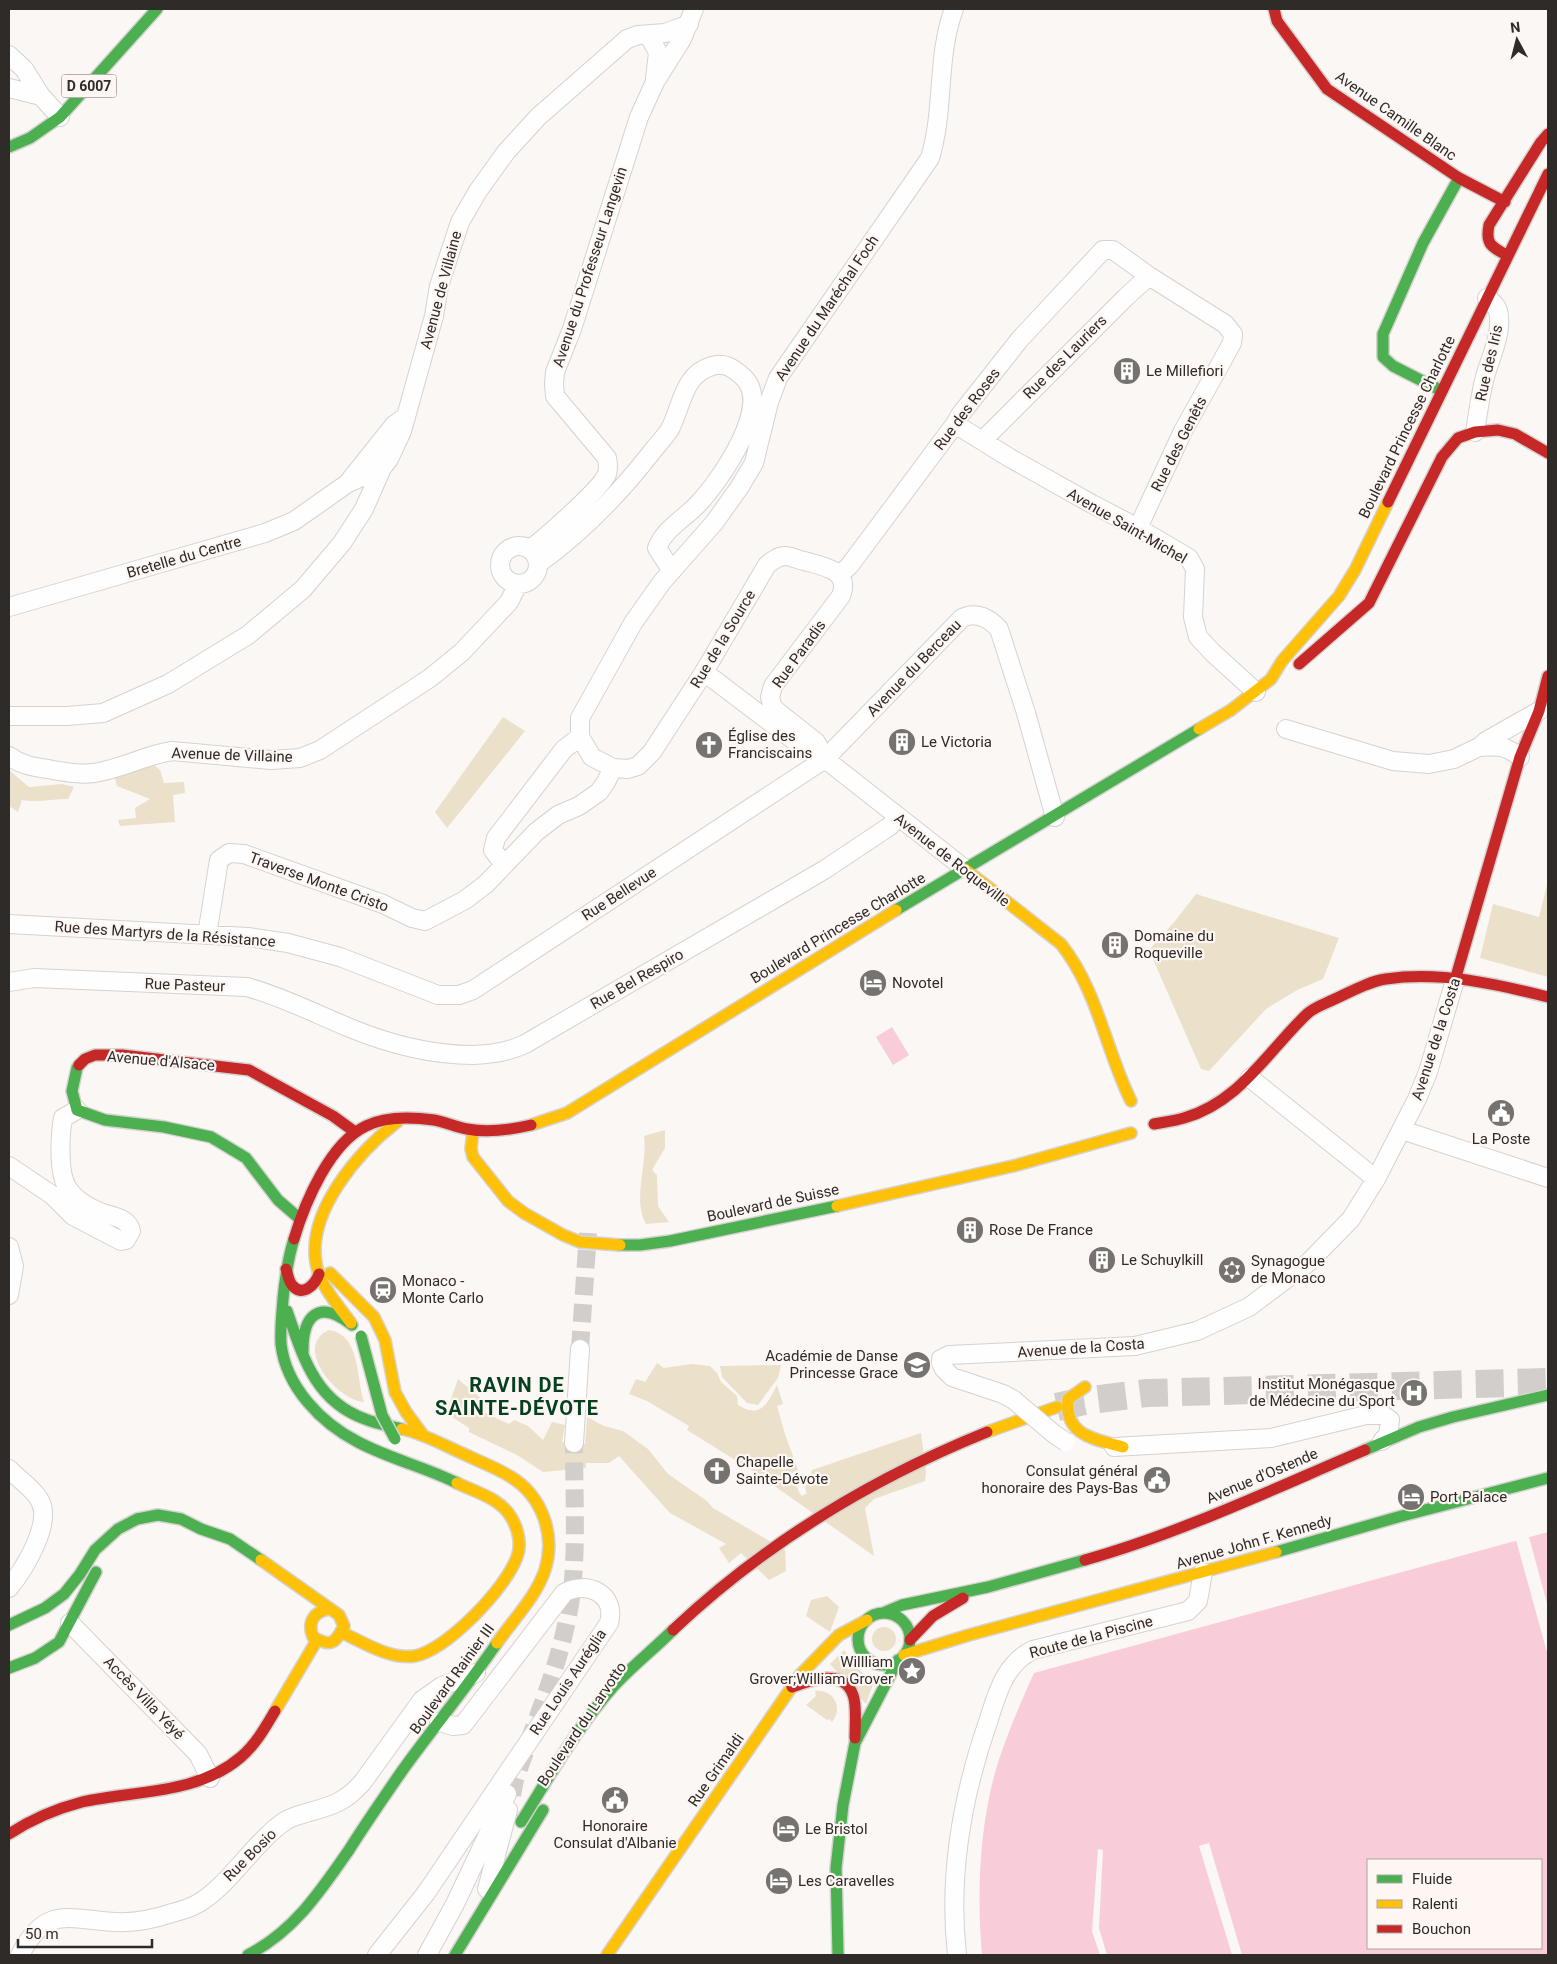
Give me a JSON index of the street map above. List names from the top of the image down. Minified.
{"streets":{"main road":["D 6007","Avenue Camille Blanc","Boulevard Princesse Charlotte","Avenue de Roqueville","Avenue de la Costa","Avenue d'Alsace","Boulevard de Suisse","Avenue d'Ostende","Avenue John F. Kennedy","Boulevard Rainier III","Boulevard du Larvotto","Rue Grimaldi"],"street":["Avenue du Professeur Langevin","Avenue de Villaine","Avenue du Maréchal Foch","Rue des Lauriers","Rue des Iris","Rue des Roses","Rue des Genêts","Avenue Saint-Michel","Bretelle du Centre","Rue de la Source","Rue Paradis","Avenue du Berceau","Traverse Monte Cristo","Rue Bellevue","Rue des Martyrs de la Résistance","Rue Bel Respiro","Rue Pasteur","Route de la Piscine","Rue Louis Auréglia","Accès Villa Yéyé","Rue Bosio"]},"crossings":[["Avenue du Professeur Langevin","Avenue de Villaine"],["Avenue de Villaine","Bretelle du Centre"],["Rue des Lauriers","Rue des Roses"],["Rue des Lauriers","Rue des Genêts"],["Rue des Lauriers","Avenue Saint-Michel"],["Rue des Iris","Boulevard Princesse Charlotte"],["Rue des Roses","Rue des Genêts"],["Rue des Roses","Avenue Saint-Michel"],["Rue des Roses","Rue de la Source"],["Rue des Roses","Rue Paradis"],["Boulevard Princesse Charlotte","Avenue Saint-Michel"],["Boulevard Princesse Charlotte","Avenue du Berceau"],["Boulevard Princesse Charlotte","Avenue de Roqueville"],["Boulevard Princesse Charlotte","Avenue d'Alsace"],["Boulevard Princesse Charlotte","Boulevard de Suisse"],["Rue des Genêts","Avenue Saint-Michel"],["Rue de la Source","Rue Paradis"],["Rue de la Source","Avenue de Roqueville"],["Rue Paradis","Avenue du Berceau"],["Rue Paradis","Avenue de Roqueville"],["Rue Paradis","Rue Bellevue"],["Avenue du Berceau","Avenue de Roqueville"],["Avenue du Berceau","Rue Bellevue"],["Avenue de Roqueville","Rue Bellevue"],["Avenue de Roqueville","Rue Bel Respiro"],["Traverse Monte Cristo","Rue des Martyrs de la Résistance"],["Rue Bellevue","Rue des Martyrs de la Résistance"],["Rue Bel Respiro","Rue Pasteur"],["Avenue de la Costa","Avenue d'Ostende"],["Avenue d'Ostende","Avenue John F. Kennedy"],["Avenue d'Ostende","Rue Grimaldi"],["Avenue John F. Kennedy","Route de la Piscine"],["Avenue John F. Kennedy","Rue Grimaldi"],["Boulevard Rainier III","Rue Louis Auréglia"],["Boulevard Rainier III","Rue Bosio"]],"districts":["RAVIN DE SAINTE-DÉVOTE"],"places":{"building":["Le Millefiori","Le Victoria","Domaine du Roqueville","Rose De France","Le Schuylkill"],"church":["Église des Franciscains","Chapelle Sainte-Dévote"],"hotel":["Novotel","Port Palace","Le Bristol","Les Caravelles"],"public building":["La Poste","Consulat général honoraire des Pays-Bas","Honoraire Consulat d'Albanie"],"synagogue":["Synagogue de Monaco"],"station":["Monaco - Monte Carlo"],"school or university":["Académie de Danse Princesse Grace"],"hospital":["Institut Monégasque de Médecine du Sport"],"place":["Willliam Grover;William Grover"]},"legend":["Fluide","Ralenti","Bouchon"],"scale_bar":"50 m","north":"top"}
